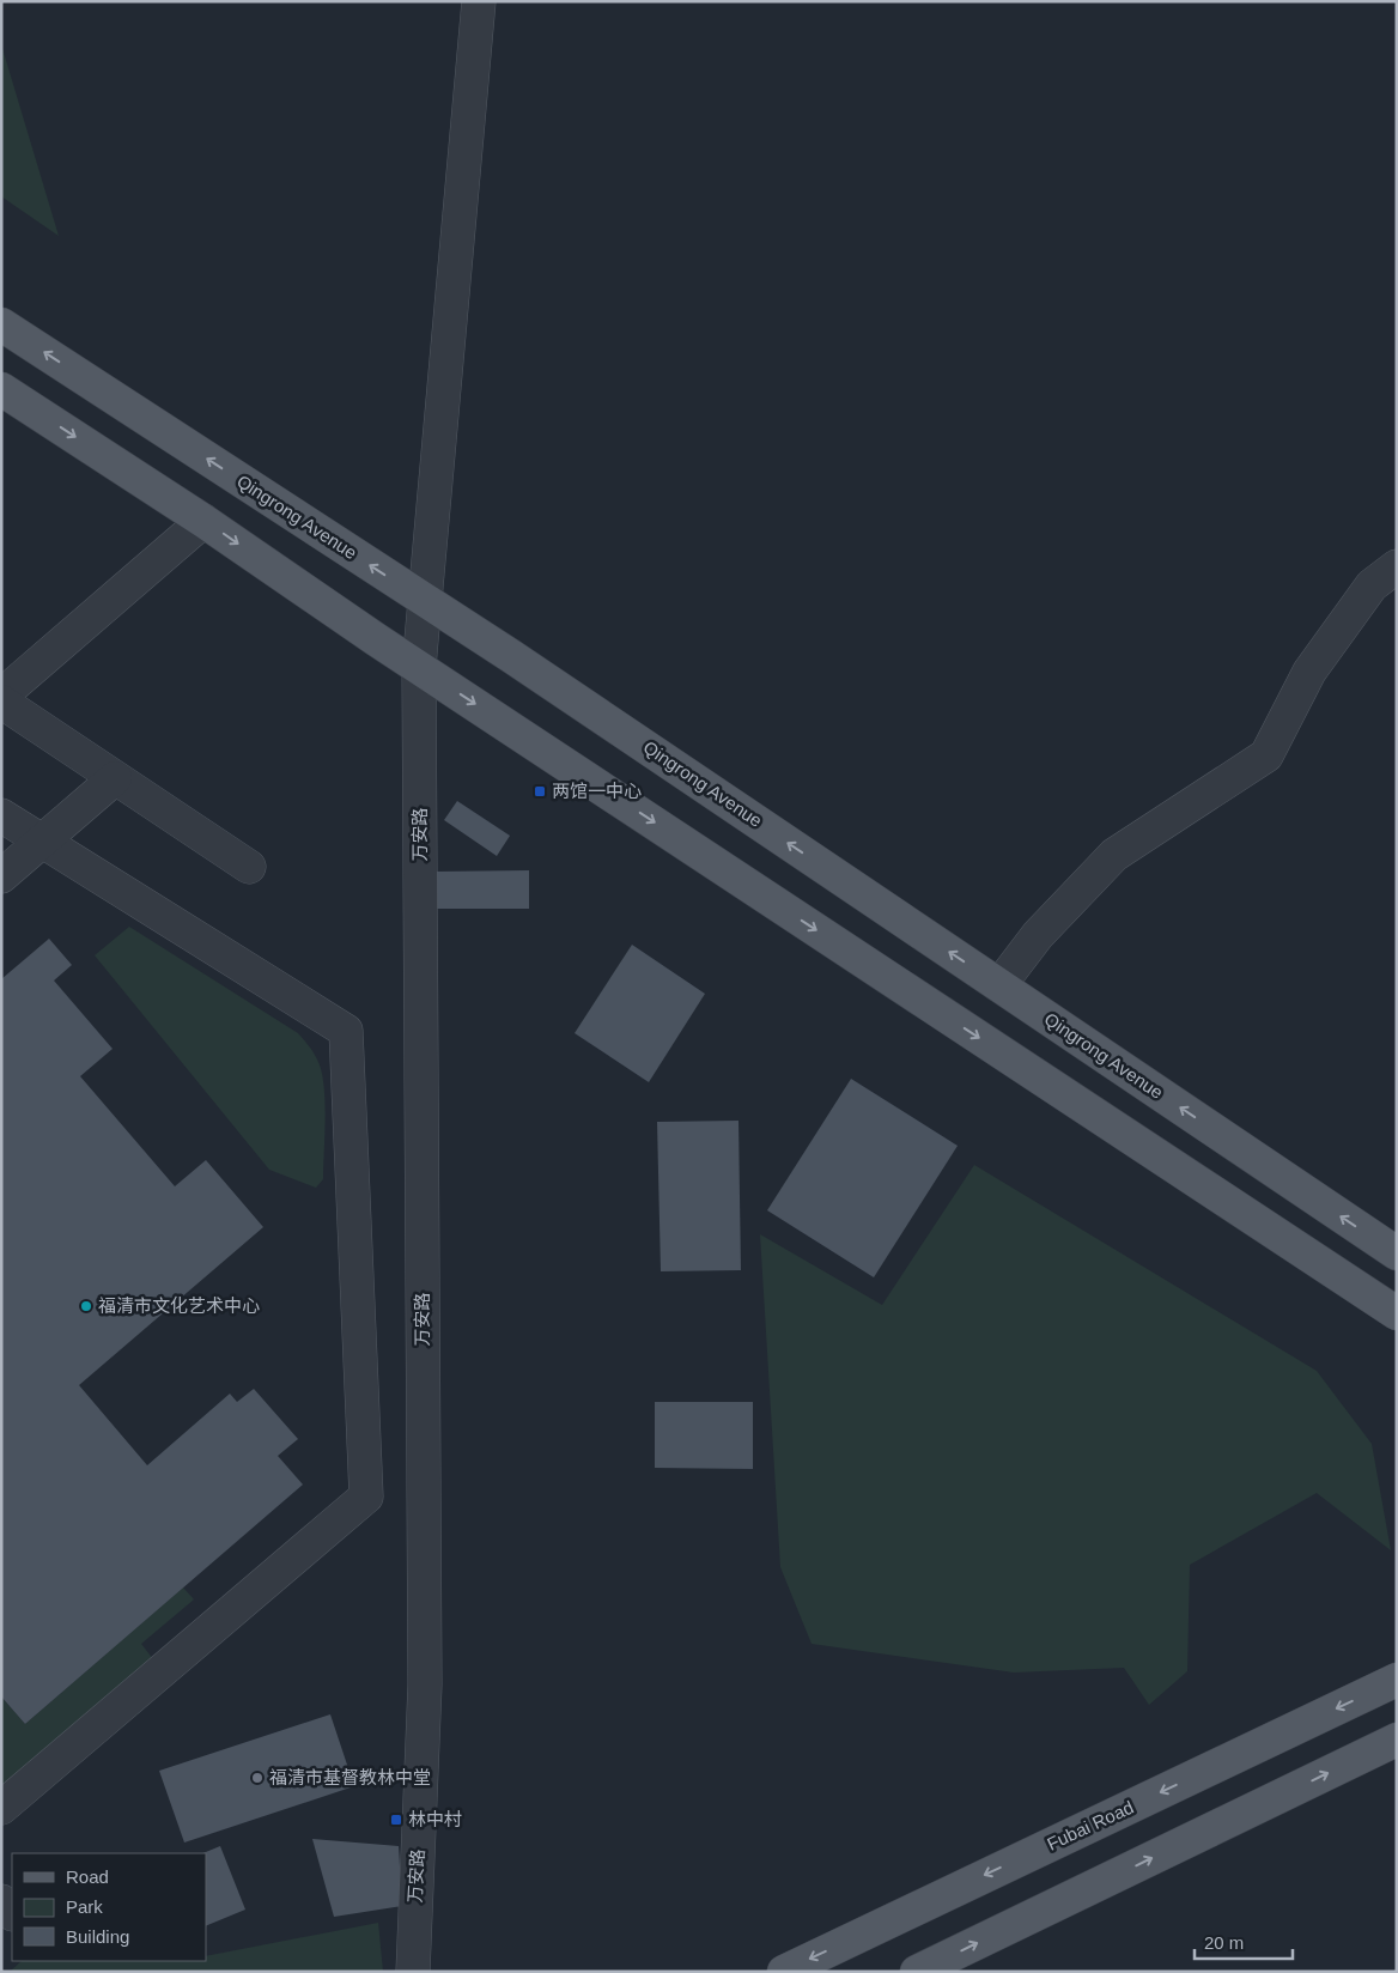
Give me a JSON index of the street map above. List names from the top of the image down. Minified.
{"streets":{"main road":["Qingrong Avenue","Fubai Road"],"street":["万安路"]},"crossings":[["Qingrong Avenue","万安路"]],"places":{"transit":["两馆一中心","林中村"],"other":["福清市文化艺术中心","福清市基督教林中堂"]},"legend":["Road","Park","Building"],"scale_bar":"20 m"}
